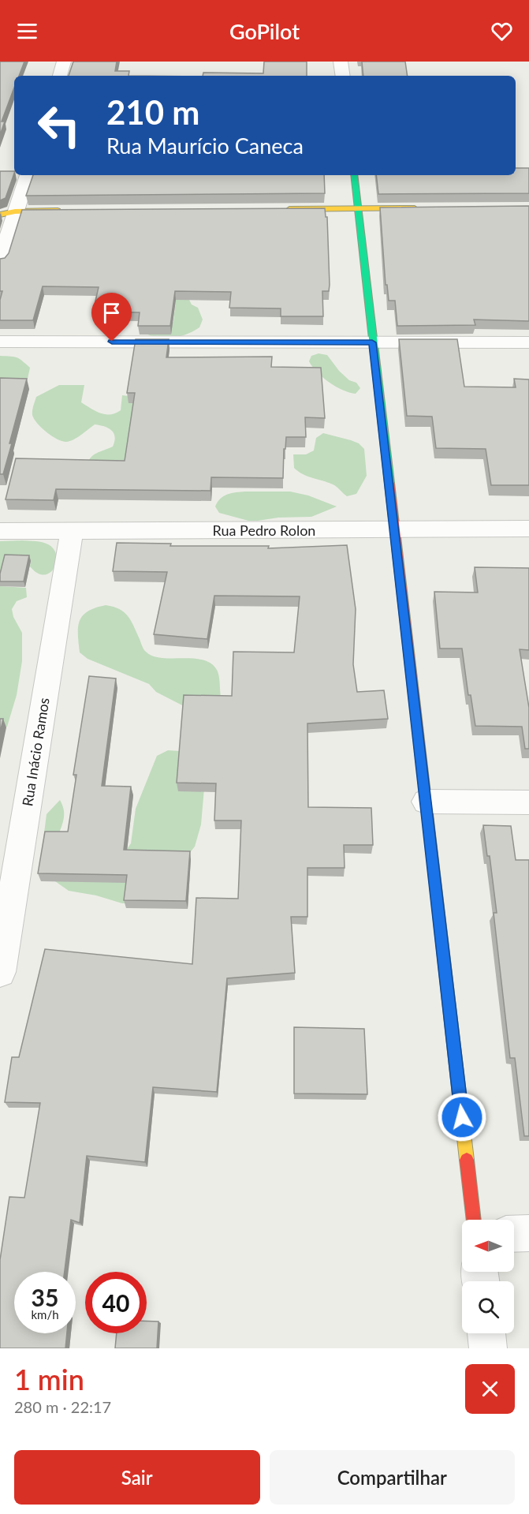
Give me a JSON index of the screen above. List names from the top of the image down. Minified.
{"streets":{"street":["Rua Pedro Rolon","Rua Inácio Ramos"]},"crossings":[["Rua Pedro Rolon","Rua Inácio Ramos"]],"north":"left","page":{"header":"GoPilot","turn":["210 m","Rua Maurício Caneca"],"speed":"35 km/h","limit":"40","heading":["1 min","280 m · 22:17"],"buttons":["Sair","Compartilhar"]}}
